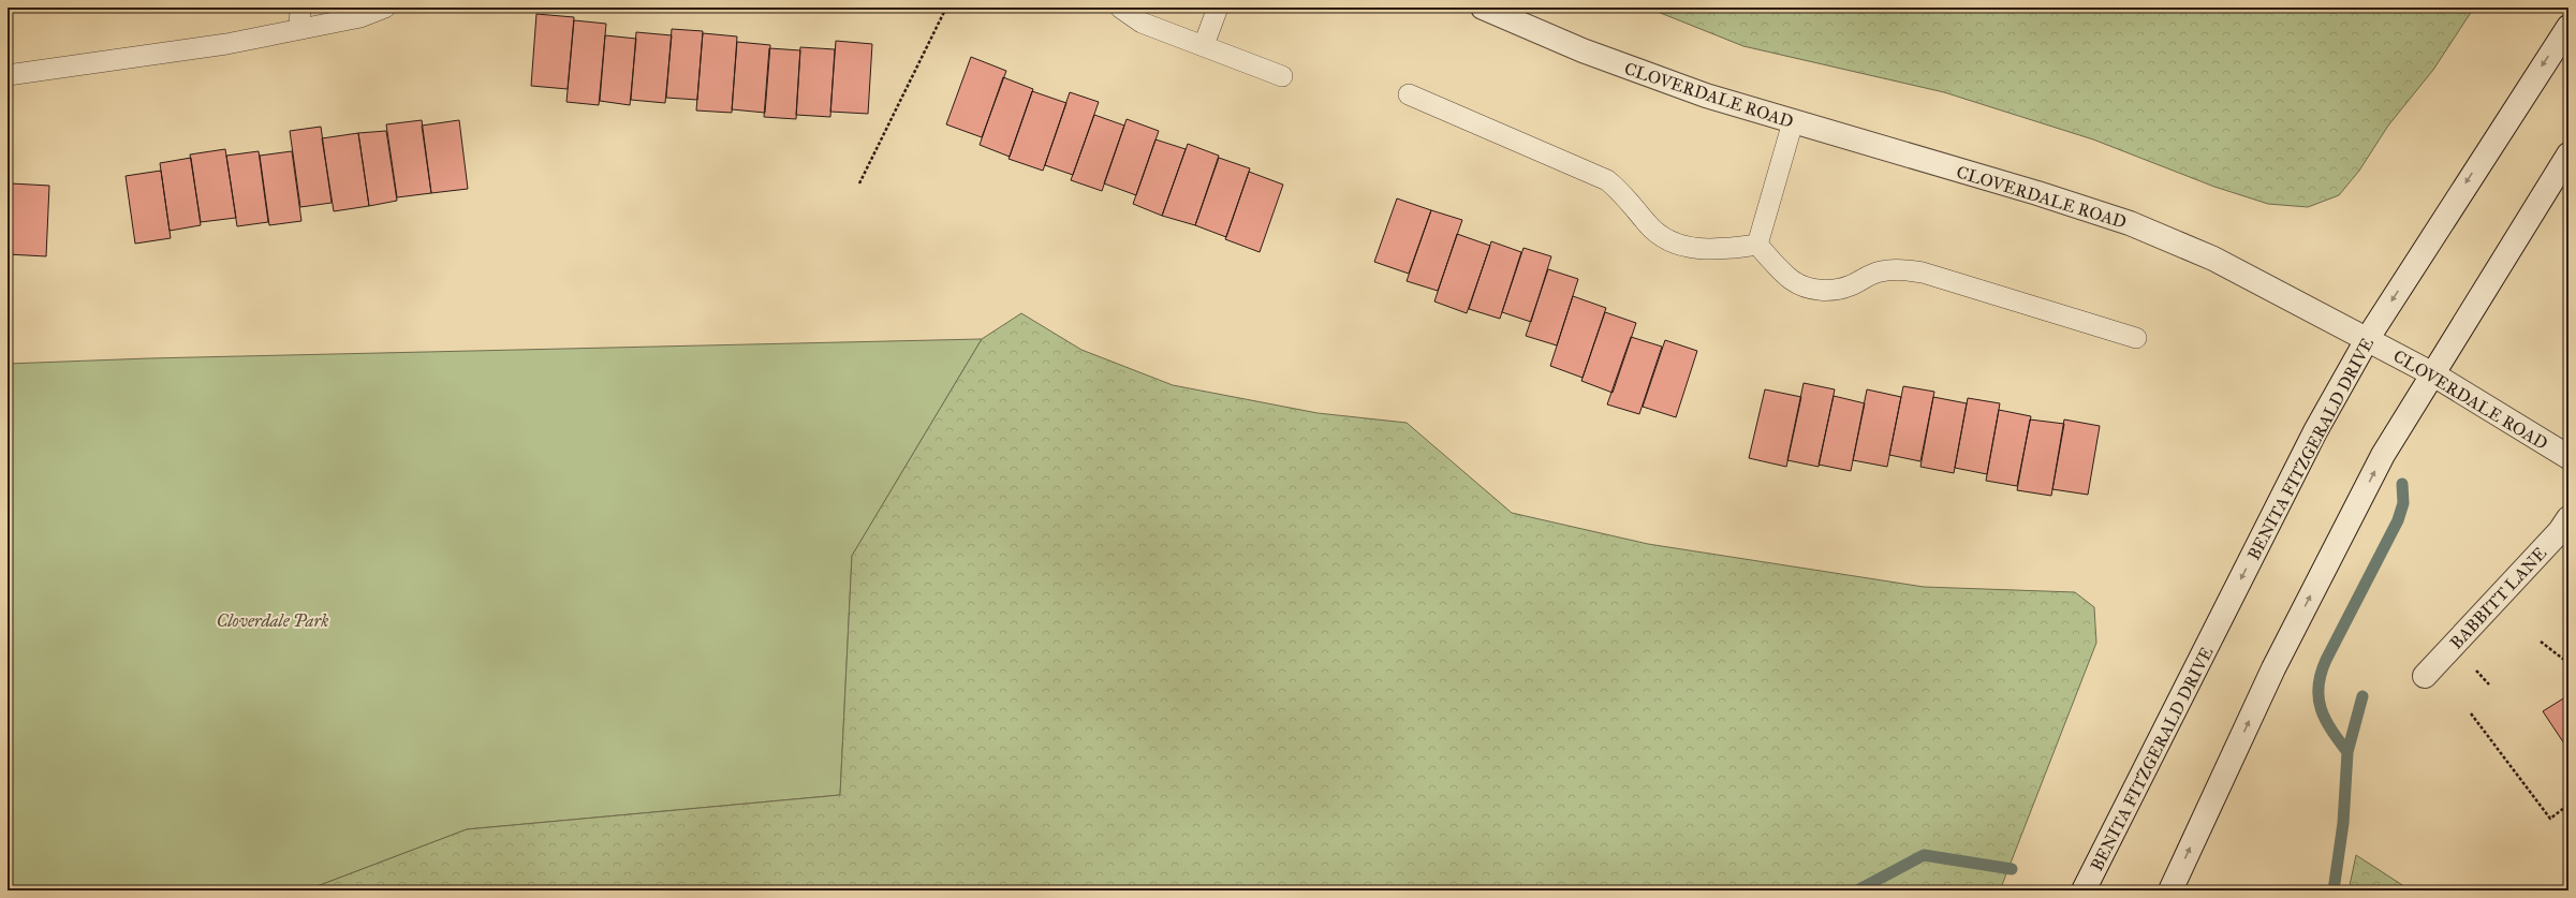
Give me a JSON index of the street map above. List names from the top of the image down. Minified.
{"streets":{"main road":["CLOVERDALE ROAD","BENITA FITZGERALD DRIVE","BABBITT LANE"]},"crossings":[["CLOVERDALE ROAD","BENITA FITZGERALD DRIVE"]],"parks":["Cloverdale Park"]}
